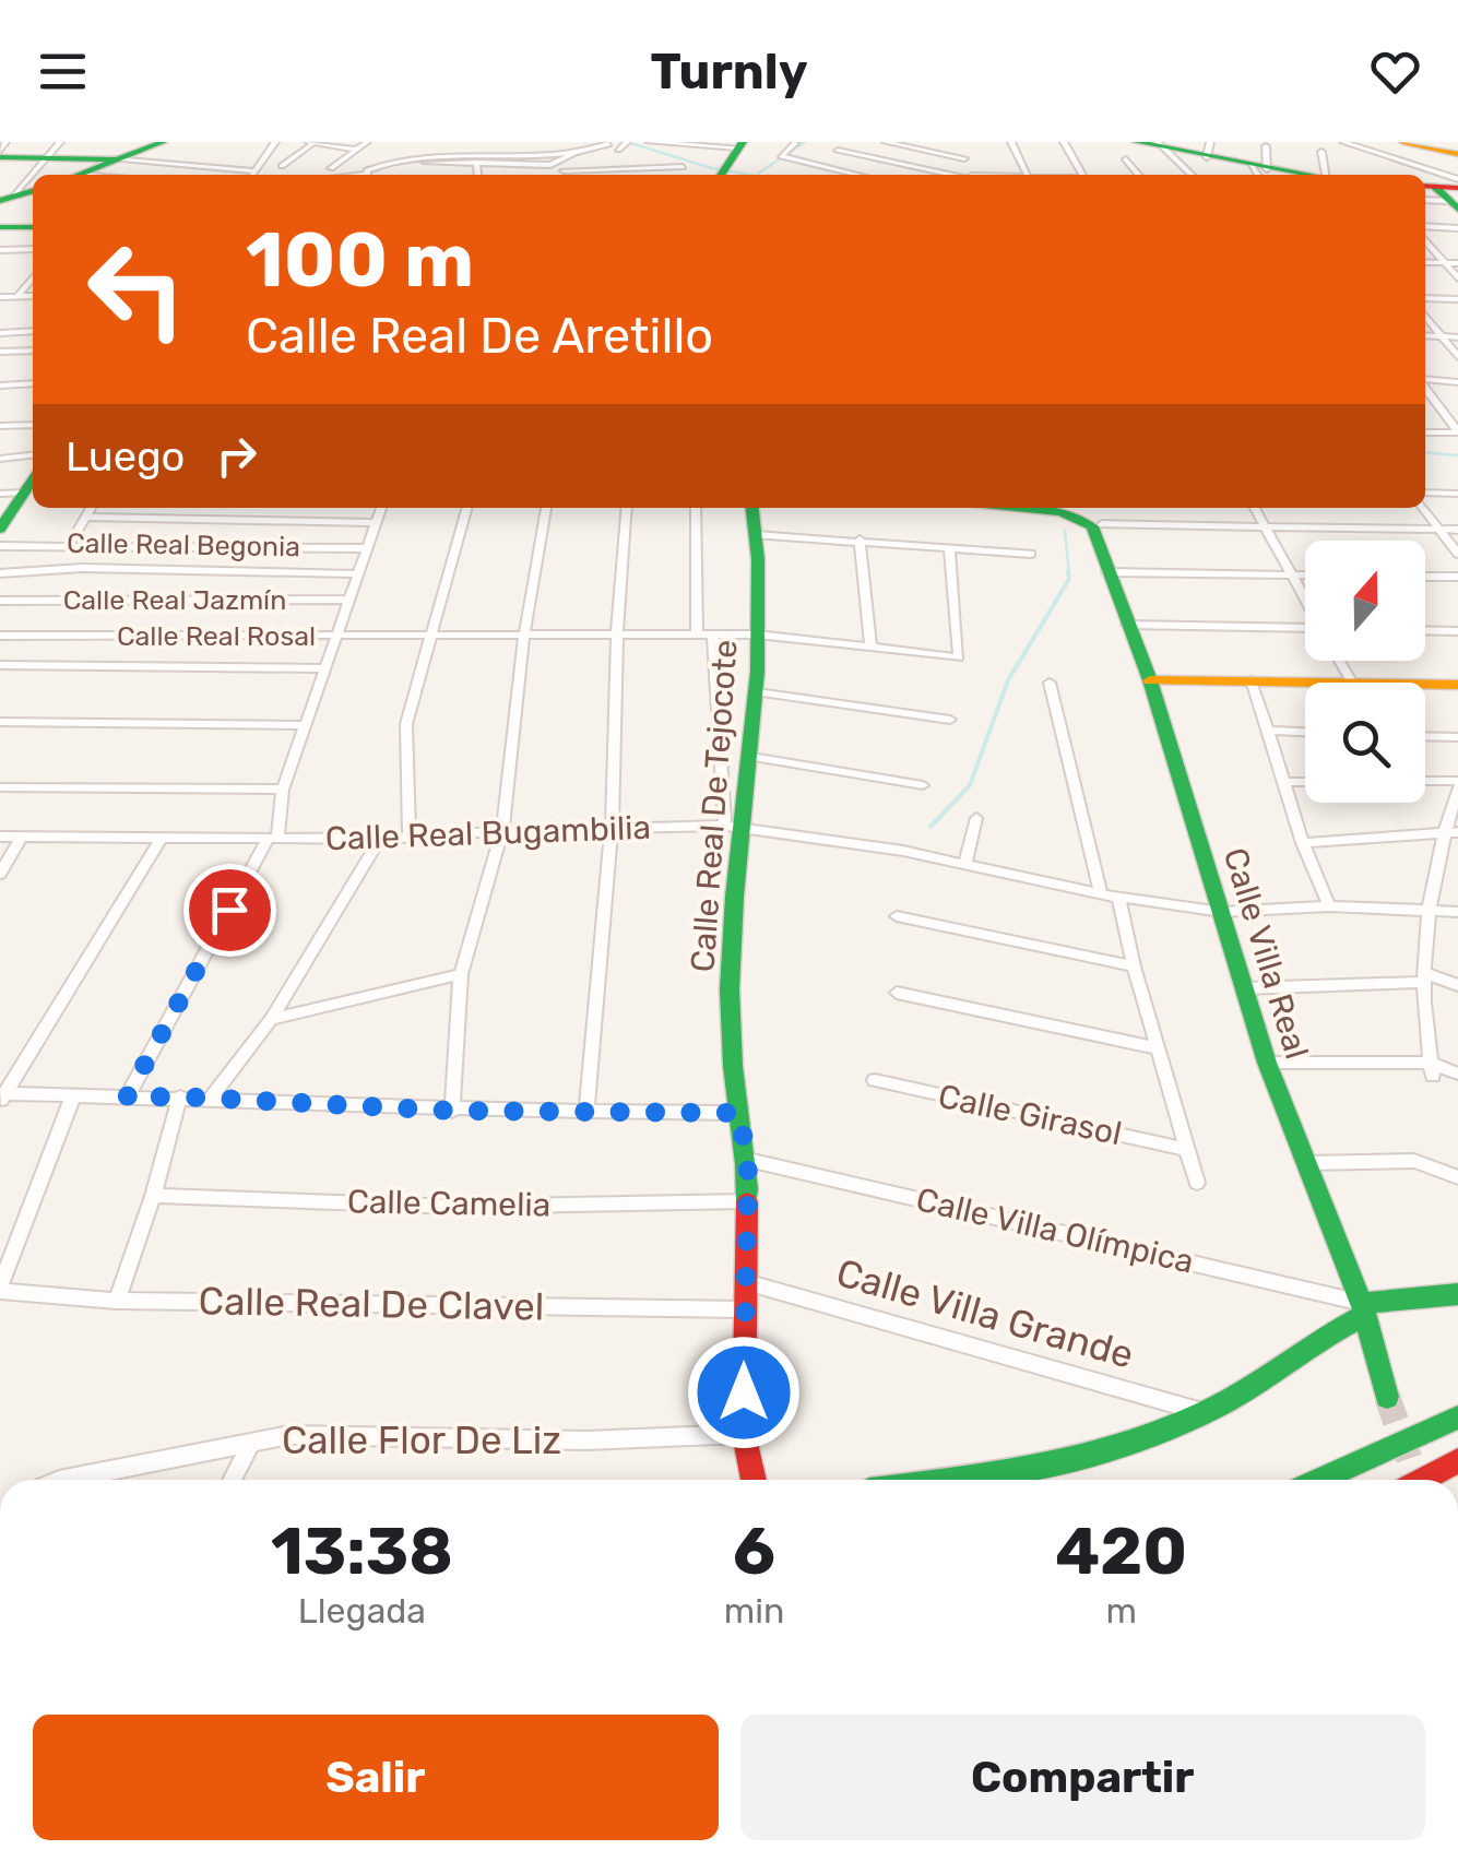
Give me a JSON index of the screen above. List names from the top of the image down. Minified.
{"streets":{"main road":["Calle Real De Tejocote","Calle Villa Real"],"street":["Calle Real Begonia","Calle Real Jazmín","Calle Real Rosal","Calle Real Bugambilia","Calle Girasol","Calle Camelia","Calle Villa Olímpica","Calle Real De Clavel","Calle Villa Grande","Calle Flor De Liz"]},"crossings":[["Calle Real Rosal","Calle Real De Tejocote"],["Calle Real De Tejocote","Calle Real Bugambilia"],["Calle Real De Tejocote","Calle Camelia"],["Calle Real De Tejocote","Calle Villa Olímpica"],["Calle Real De Tejocote","Calle Real De Clavel"],["Calle Real De Tejocote","Calle Villa Grande"],["Calle Real De Tejocote","Calle Flor De Liz"],["Calle Real Bugambilia","Calle Villa Real"],["Calle Villa Real","Calle Villa Olímpica"]],"north":"top","page":{"header":"Turnly","turn":["100 m","Calle Real De Aretillo"],"then":"Luego","eta":["13:38","Llegada","6","min","420","m"],"buttons":["Salir","Compartir"]}}
